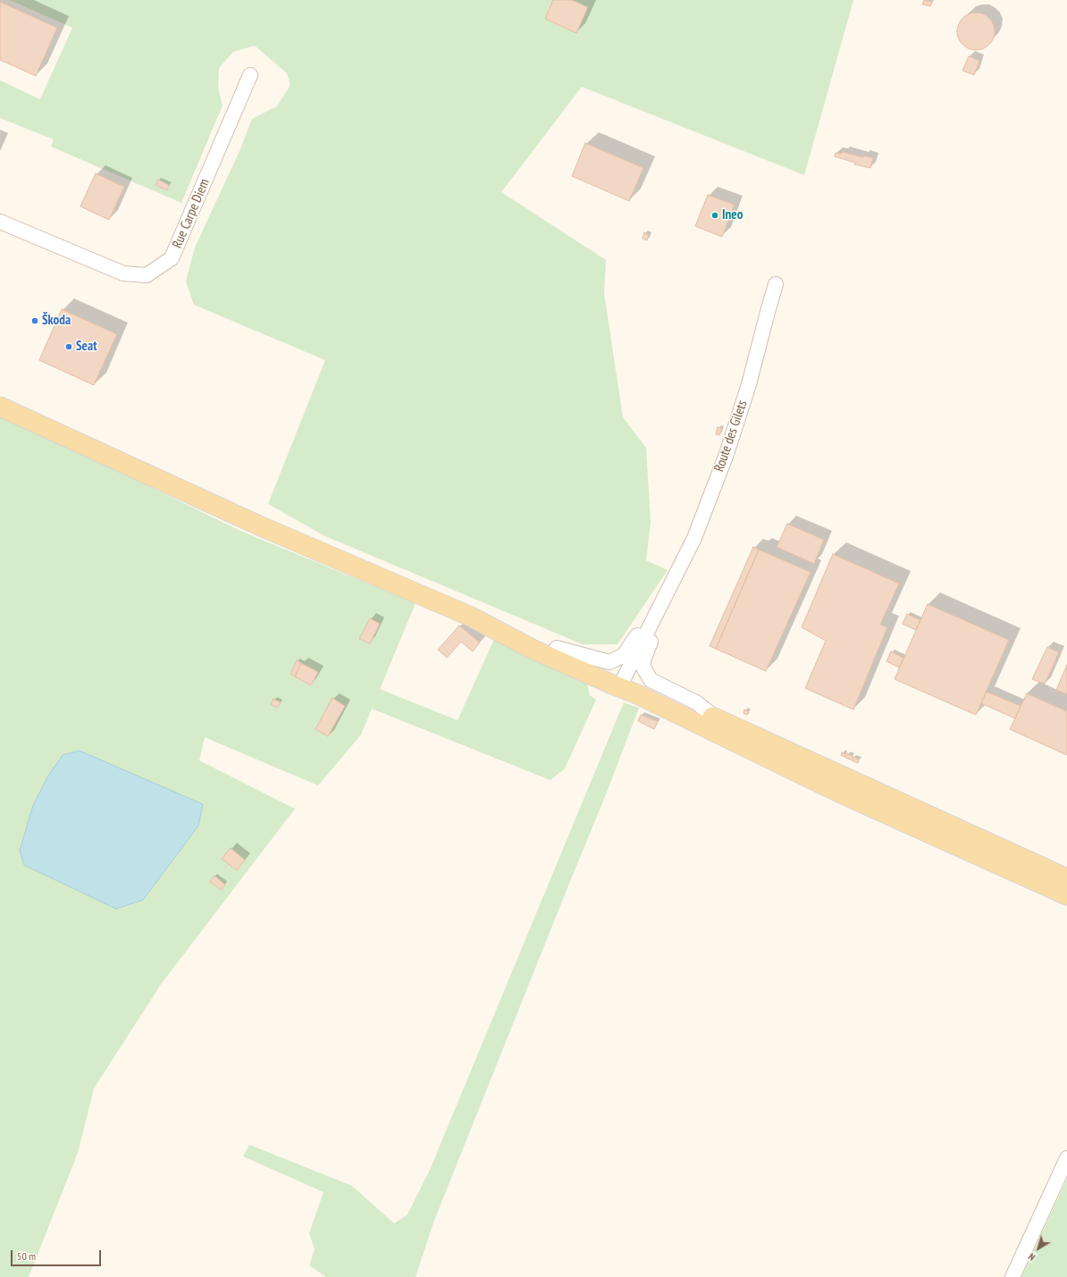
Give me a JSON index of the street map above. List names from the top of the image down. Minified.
{"streets":{"street":["Rue Carpe Diem","Route des Gilets"]},"places":["Ineo","Škoda","Seat"],"scale_bar":"50 m","north":"bottom left"}
